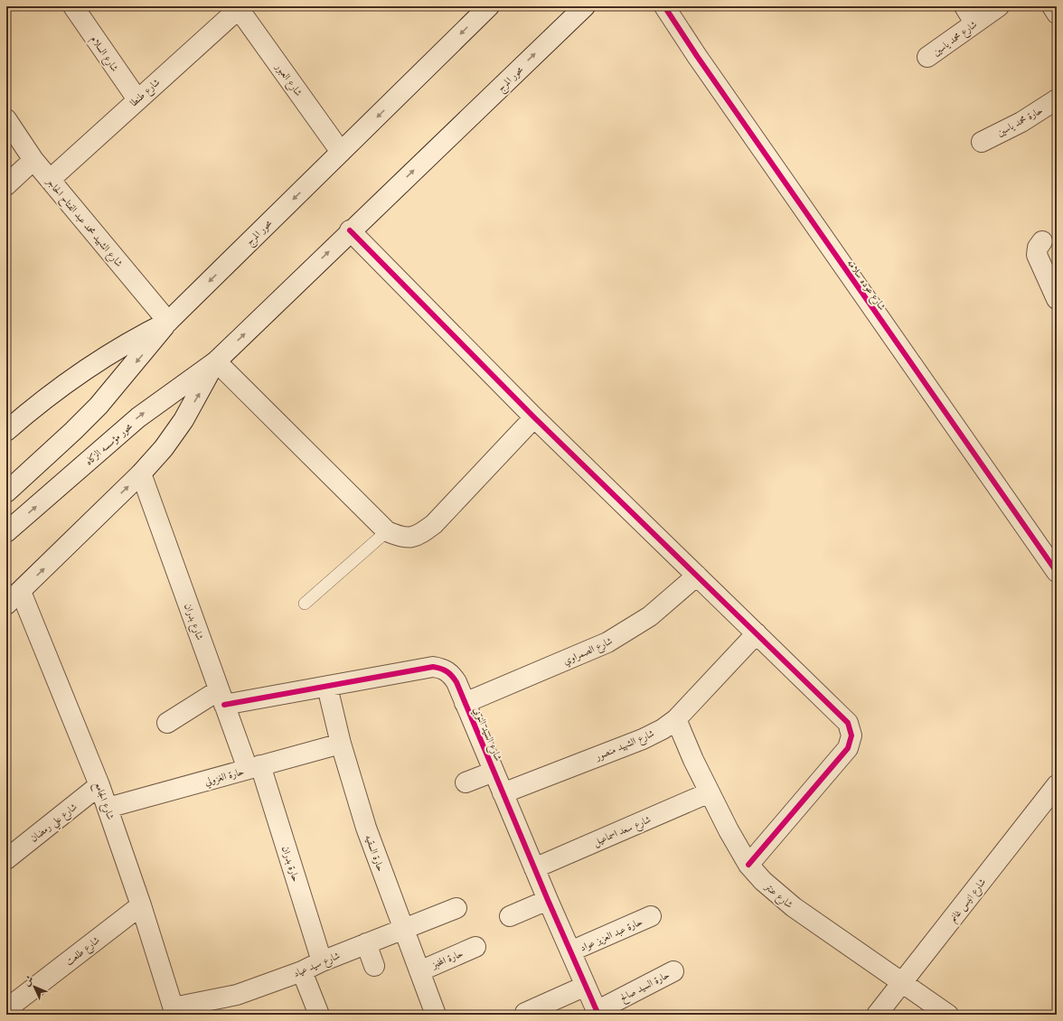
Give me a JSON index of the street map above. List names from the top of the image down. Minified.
{"streets":{"street":["شارع محمد ياسين","شارع السلام","محور المرج","شارع العبور","شارع طنطا","حارة محمد ياسين","شارع الشهيد محمد عبد الفتاح الحاجر","شارع عوده سلامه","محور مؤسسه الزكاه","شارع بدران","شارع الصمراوي","شارع السيد النوبي","شارع الشهيد منصور","حارة الغزولي","شارع الجامع","شارع علي رمضان","شارع سعد اسماعيل","حارة السقيه","حارة بدران","شارع عنتر","شارع انيس غانم","حارة عبد العزيز عواد","شارع طلعت","حارة المخبز","شارع سيد عياد","حارة السيد صالح"]},"crossings":[["شارع السلام","شارع طنطا"],["محور المرج","شارع العبور"],["محور المرج","شارع الشهيد محمد عبد الفتاح الحاجر"],["محور المرج","محور مؤسسه الزكاه"],["شارع العبور","شارع طنطا"],["شارع طنطا","شارع الشهيد محمد عبد الفتاح الحاجر"],["شارع بدران","شارع السيد النوبي"],["شارع بدران","حارة الغزولي"],["شارع بدران","حارة بدران"],["شارع الصمراوي","شارع السيد النوبي"],["شارع السيد النوبي","شارع الشهيد منصور"],["شارع السيد النوبي","شارع سعد اسماعيل"],["شارع السيد النوبي","حارة السقيه"],["شارع السيد النوبي","حارة عبد العزيز عواد"],["شارع السيد النوبي","حارة السيد صالح"],["شارع الشهيد منصور","شارع عنتر"],["حارة الغزولي","شارع الجامع"],["حارة الغزولي","حارة السقيه"],["حارة الغزولي","حارة بدران"],["شارع الجامع","شارع علي رمضان"],["شارع الجامع","شارع طلعت"],["شارع الجامع","شارع سيد عياد"],["شارع سعد اسماعيل","شارع عنتر"],["حارة السقيه","حارة المخبز"],["حارة السقيه","شارع سيد عياد"],["حارة بدران","شارع سيد عياد"],["شارع عنتر","شارع انيس غانم"]],"north":"top left"}
